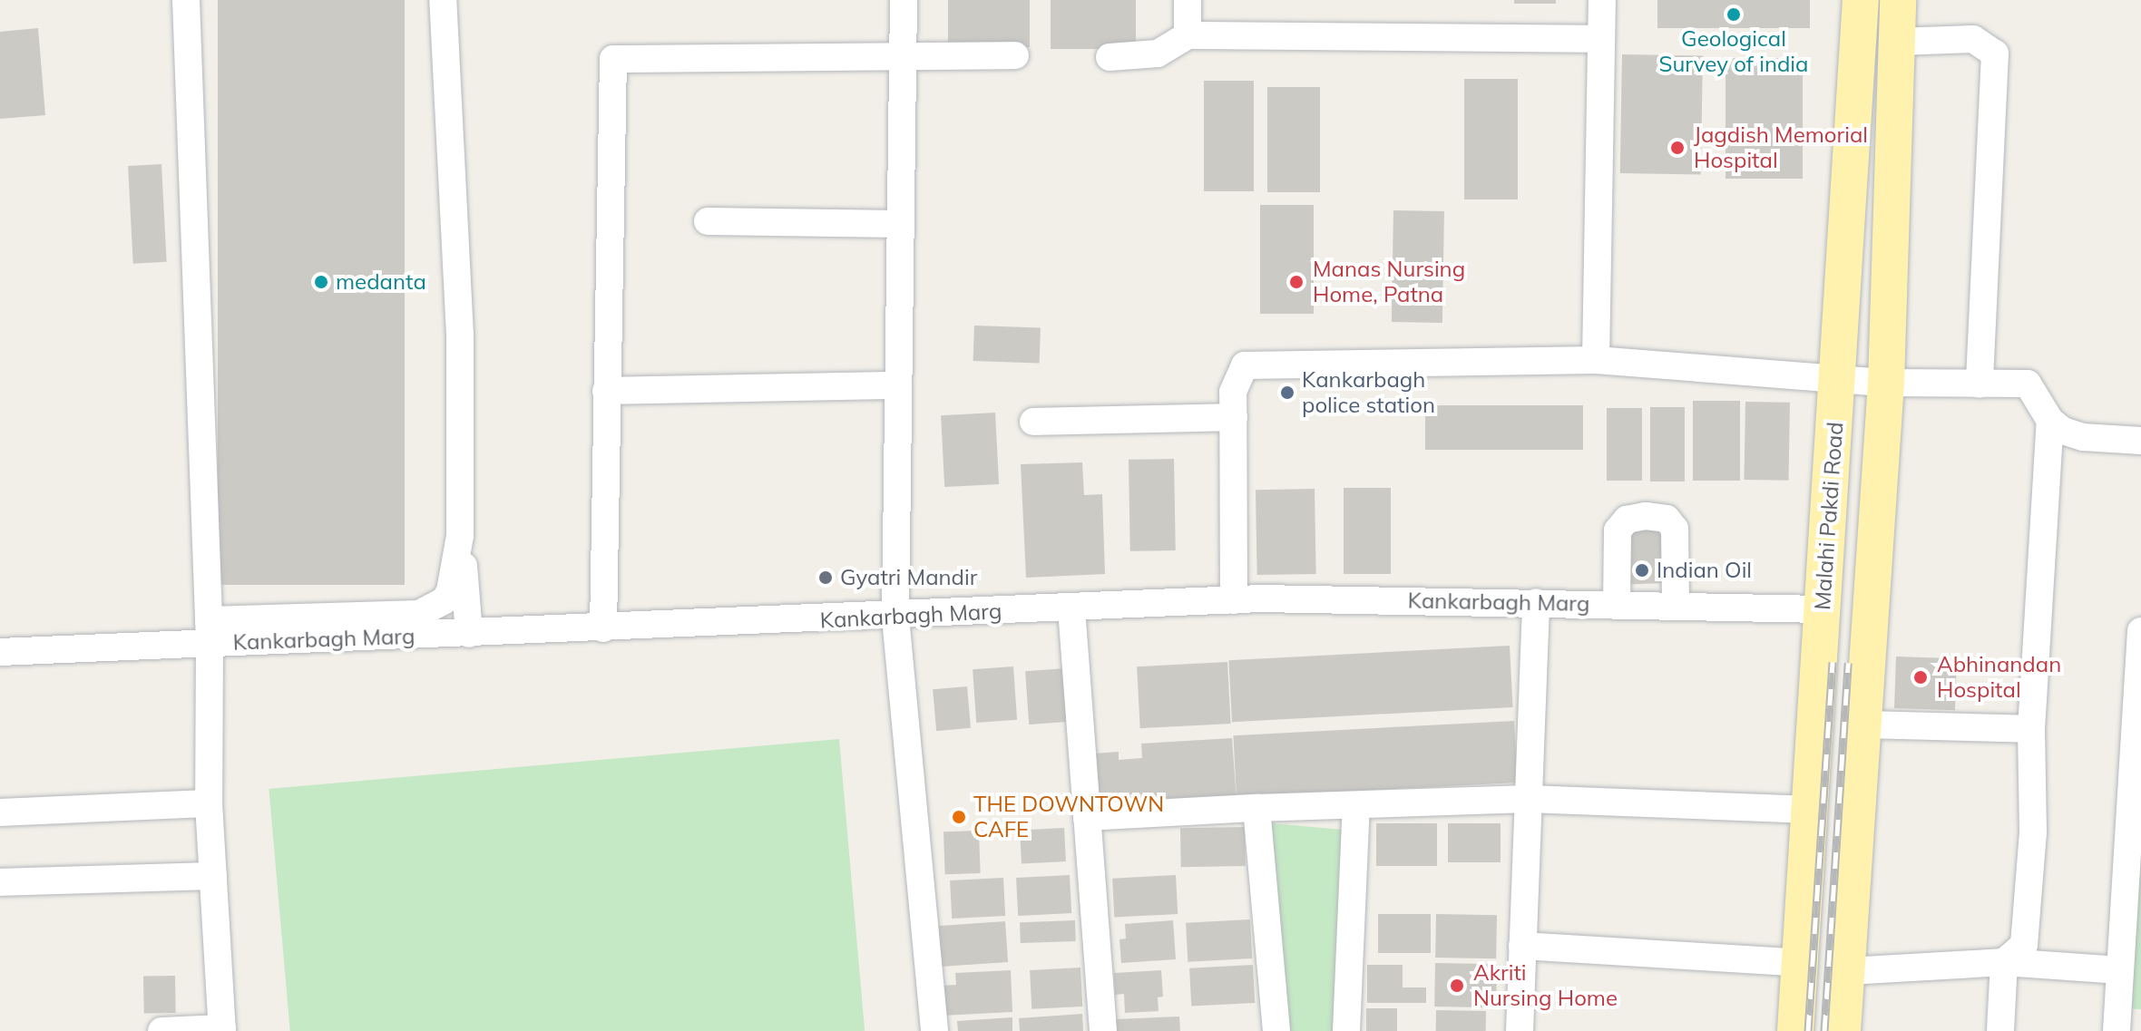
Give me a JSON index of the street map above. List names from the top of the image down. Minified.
{"streets":{"main road":["Malahi Pakdi Road"],"street":["Kankarbagh Marg"]},"crossings":[["Malahi Pakdi Road","Kankarbagh Marg"]],"places":["Geological Survey of india","Jagdish Memorial Hospital","medanta","Manas Nursing Home, Patna","Kankarbagh police station","Indian Oil","Gyatri Mandir","Abhinandan Hospital","THE DOWNTOWN CAFE","Akriti Nursing Home"]}
